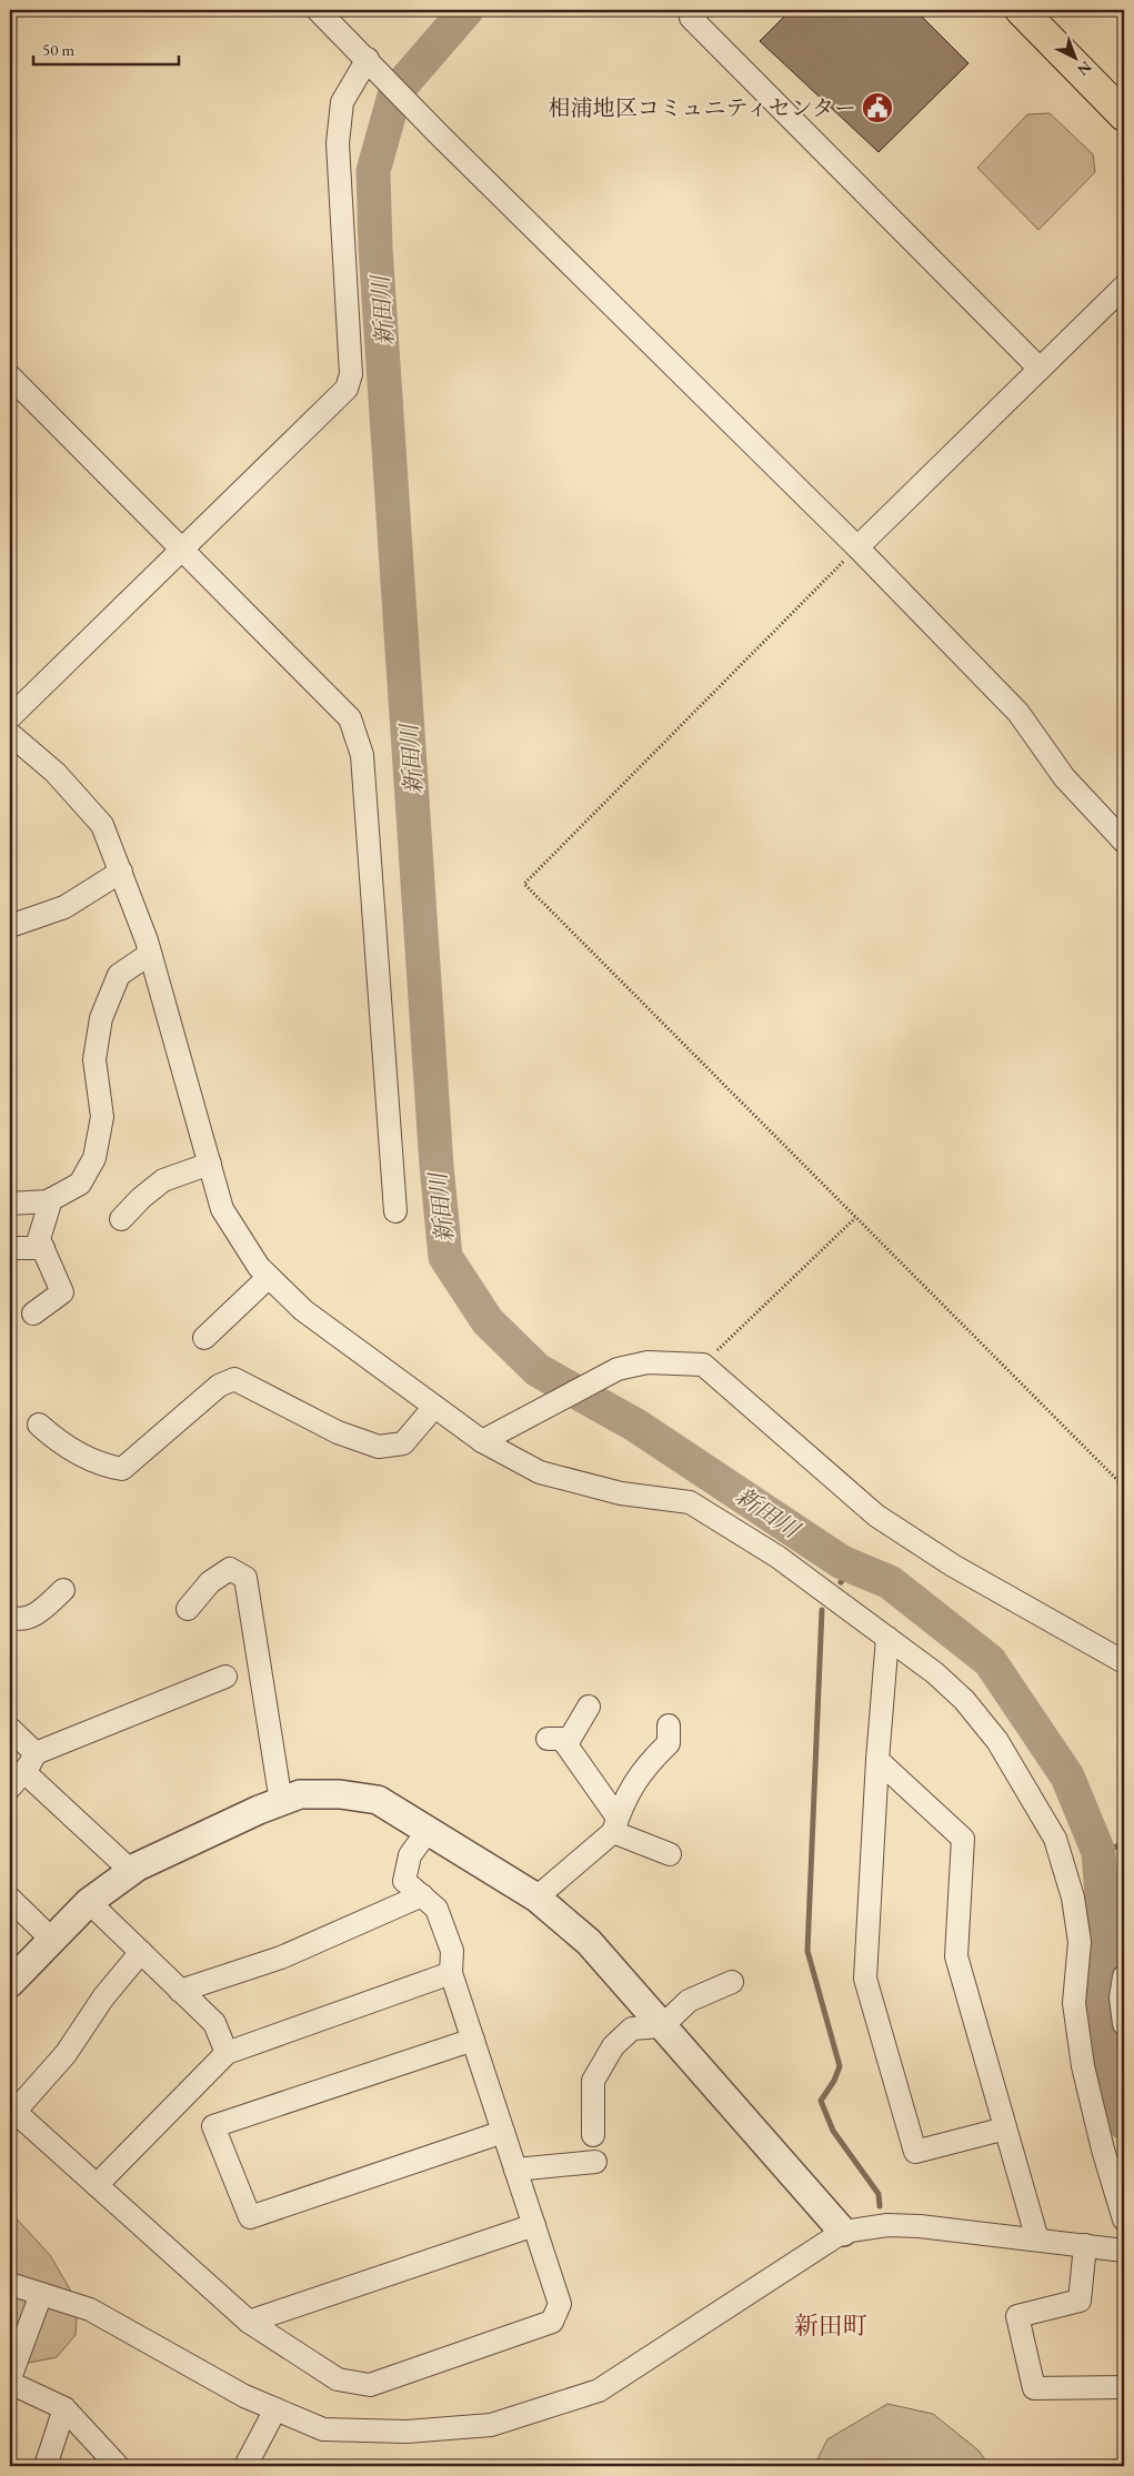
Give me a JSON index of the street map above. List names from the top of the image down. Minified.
{"districts":["新田町"],"water":["新田川"],"places":{"public building":["相浦地区コミュニティセンター"]},"scale_bar":"50 m","north":"bottom right"}
